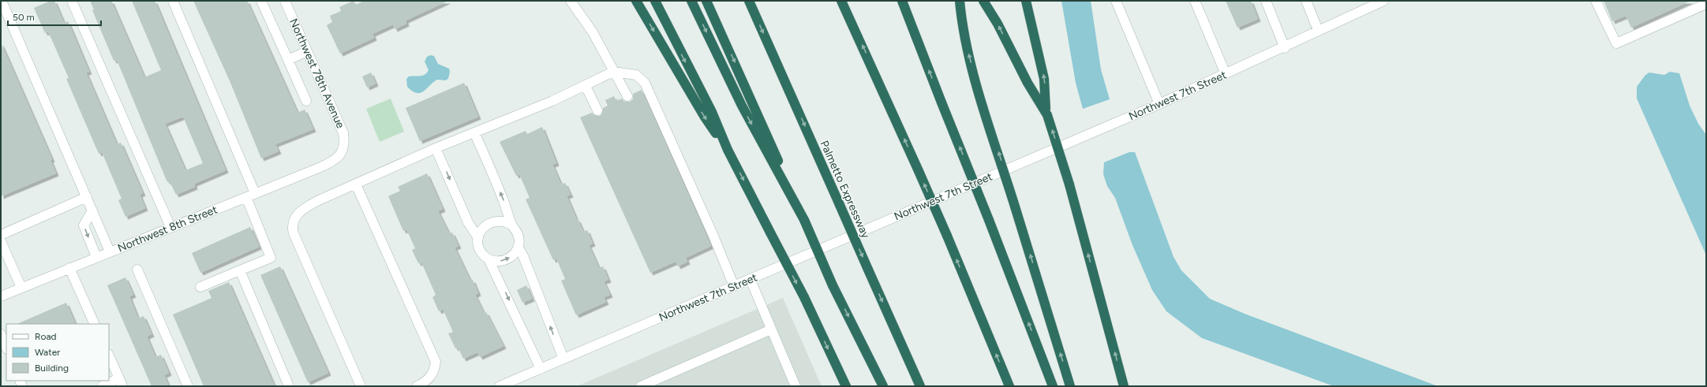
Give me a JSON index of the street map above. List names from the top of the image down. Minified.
{"streets":{"highway":["Palmetto Expressway"],"street":["Northwest 78th Avenue","Northwest 7th Street","Northwest 8th Street"]},"crossings":[["Northwest 78th Avenue","Northwest 8th Street"]],"legend":["Road","Water","Building"],"scale_bar":"50 m"}
